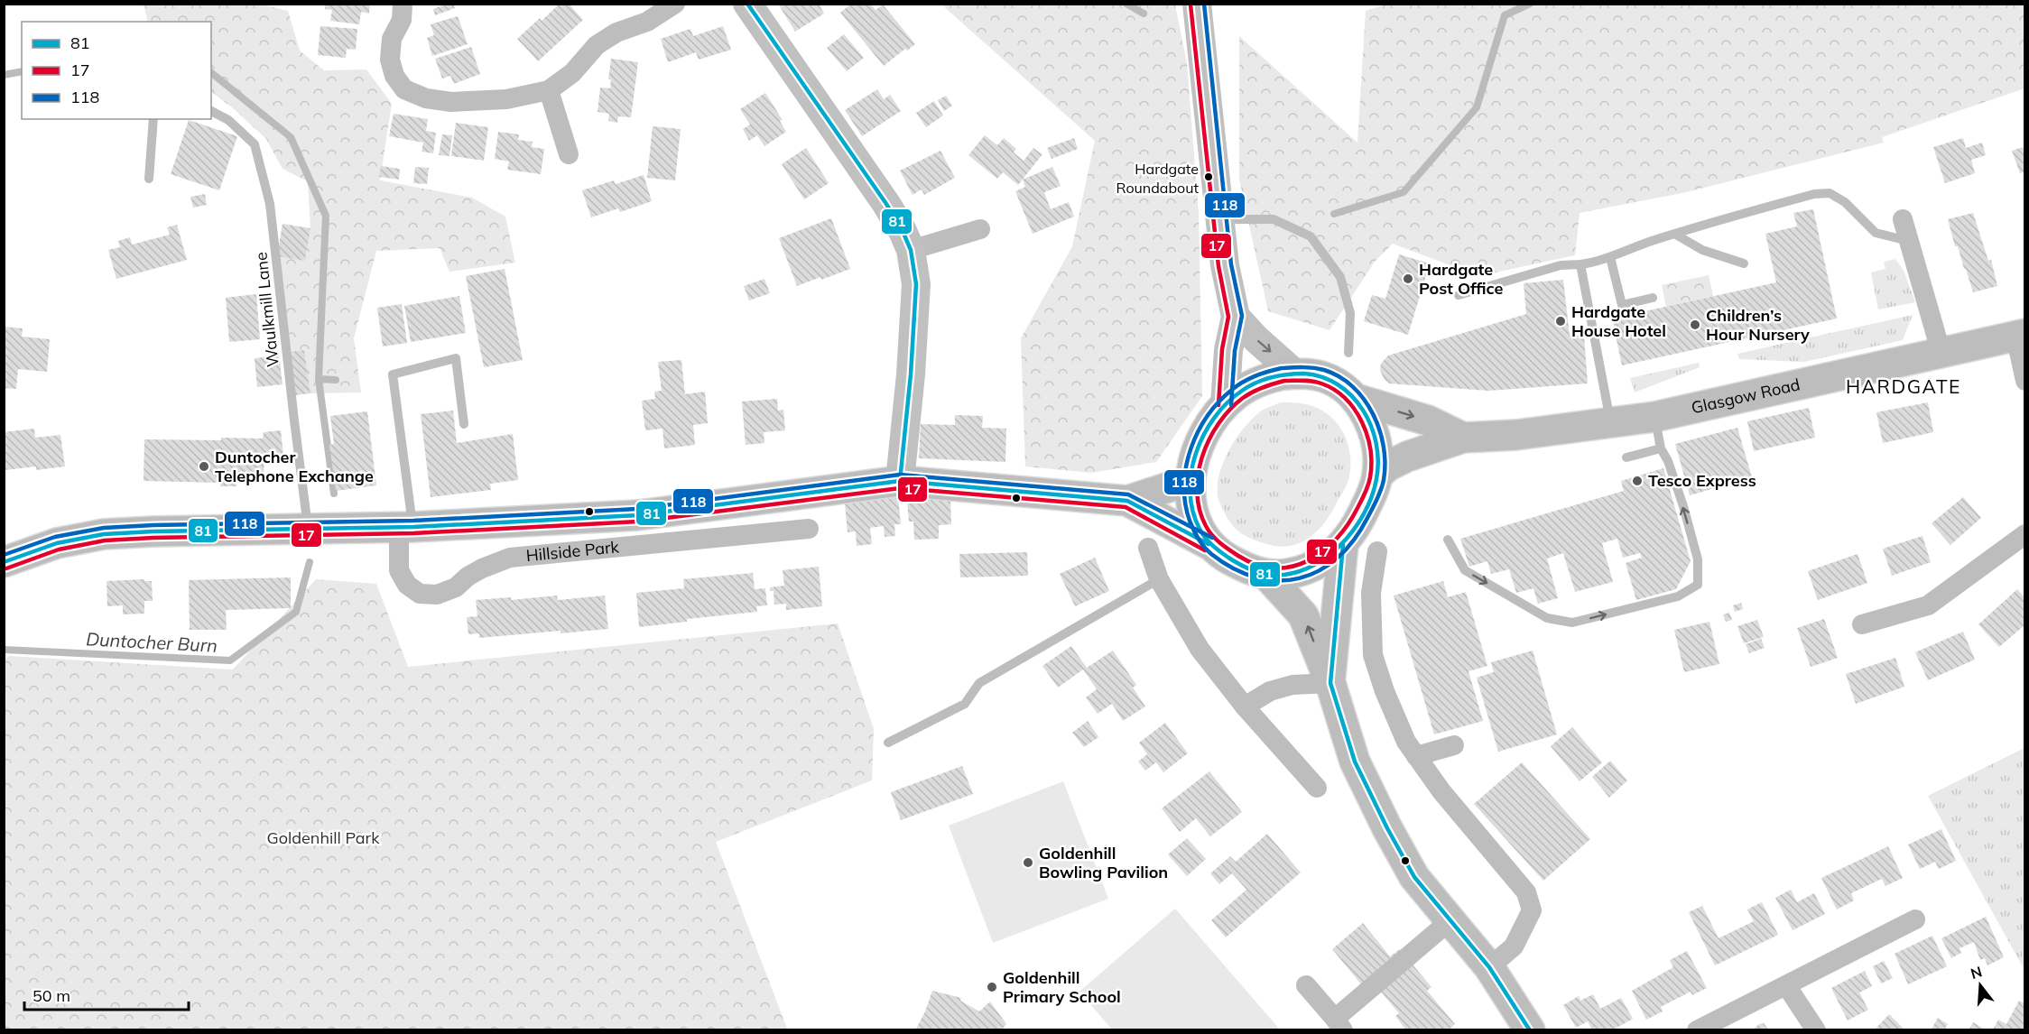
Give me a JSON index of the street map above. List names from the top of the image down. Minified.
{"streets":{"main road":["Glasgow Road"],"street":["Hillside Park"],"lane":["Waulkmill Lane"]},"districts":["HARDGATE"],"water":["Duntocher Burn"],"parks":["Goldenhill Park"],"places":["Hardgate Roundabout","Hardgate Post Office","Hardgate House Hotel","Children’s Hour Nursery","Duntocher Telephone Exchange","Tesco Express","Goldenhill Bowling Pavilion","Goldenhill Primary School"],"lines":["transit line 81","transit line 118","transit line 17"],"legend":["81","17","118"],"scale_bar":"50 m","north":"top"}
